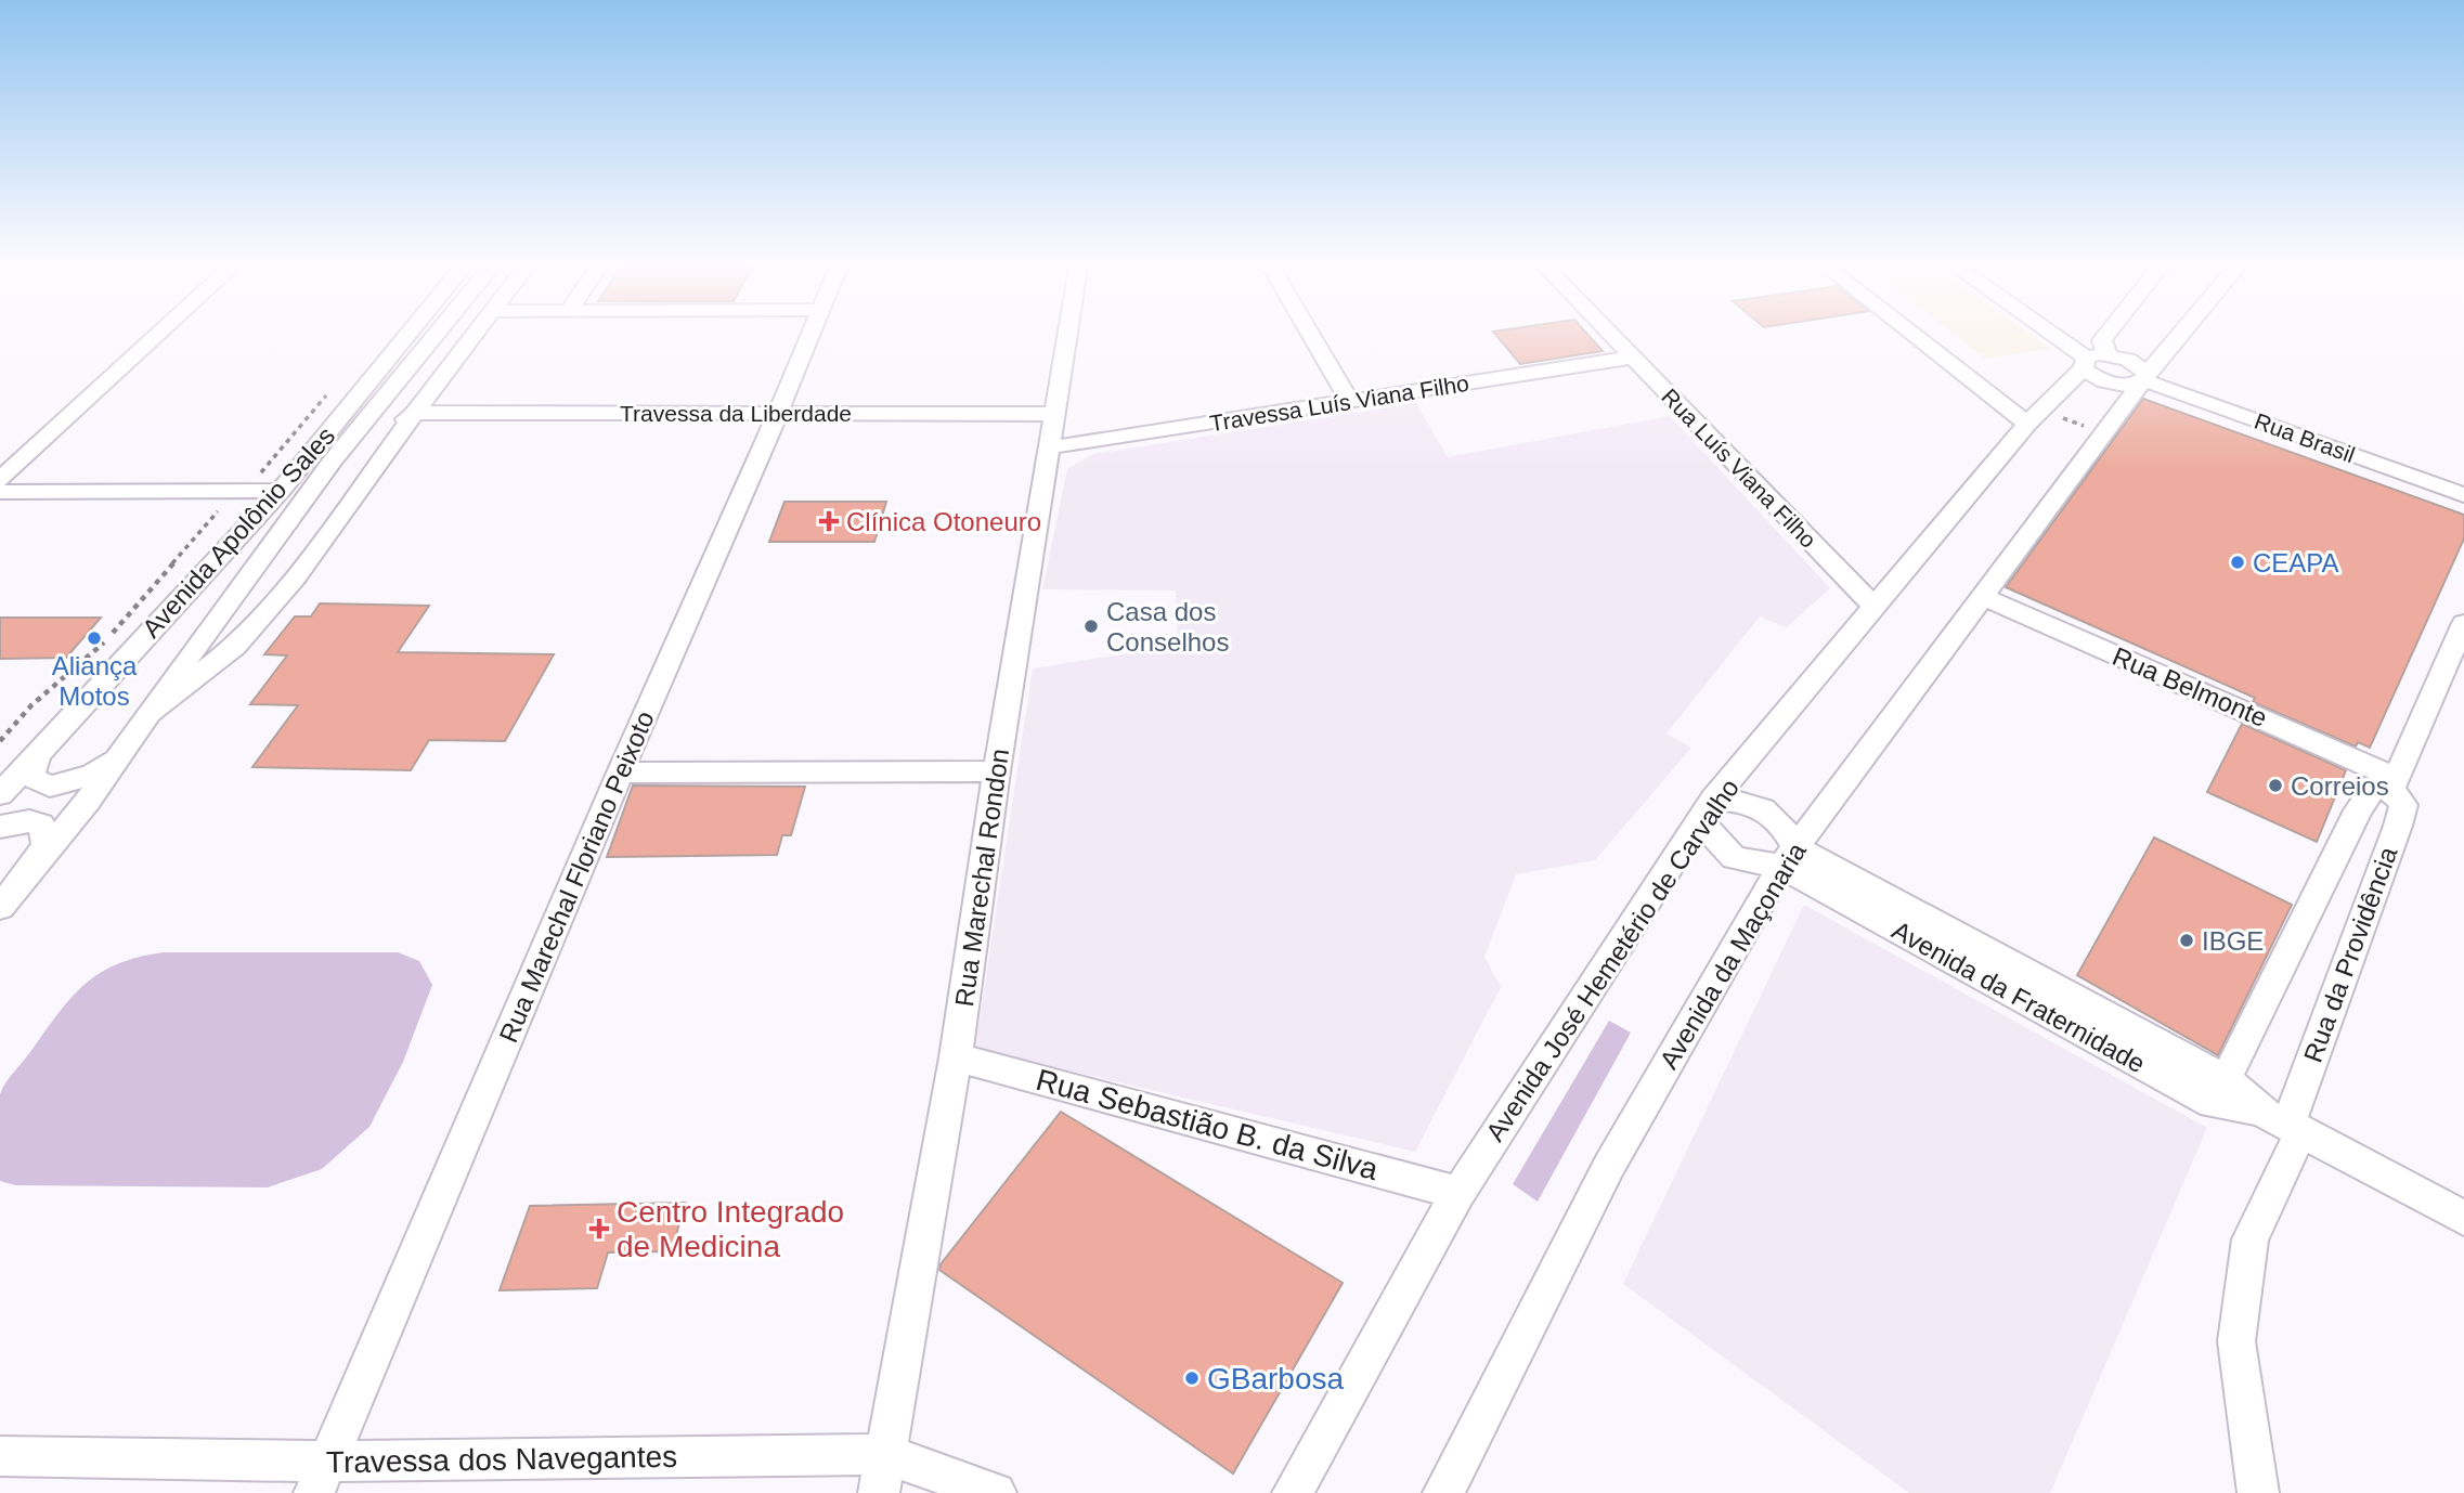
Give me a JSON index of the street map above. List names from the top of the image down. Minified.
{"streets":{"street":["Travessa Luís Viana Filho","Travessa da Liberdade","Rua Brasil","Rua Luís Viana Filho","Avenida Apolônio Sales","Rua Belmonte","Rua Marechal Floriano Peixoto","Rua Marechal Rondon","Rua da Providência","Avenida da Maçonaria","Avenida José Hemetério de Carvalho","Avenida da Fraternidade","Rua Sebastião B. da Silva","Travessa dos Navegantes"]},"crossings":[["Travessa Luís Viana Filho","Rua Luís Viana Filho"],["Travessa Luís Viana Filho","Rua Marechal Rondon"],["Travessa da Liberdade","Avenida Apolônio Sales"],["Travessa da Liberdade","Rua Marechal Floriano Peixoto"],["Travessa da Liberdade","Rua Marechal Rondon"],["Rua Brasil","Avenida da Maçonaria"],["Rua Brasil","Avenida José Hemetério de Carvalho"],["Rua Luís Viana Filho","Avenida José Hemetério de Carvalho"],["Rua Belmonte","Rua da Providência"],["Rua Belmonte","Avenida da Maçonaria"],["Rua Marechal Floriano Peixoto","Travessa dos Navegantes"],["Rua Marechal Rondon","Rua Sebastião B. da Silva"],["Rua Marechal Rondon","Travessa dos Navegantes"],["Rua da Providência","Avenida da Fraternidade"],["Avenida da Maçonaria","Avenida da Fraternidade"],["Avenida José Hemetério de Carvalho","Rua Sebastião B. da Silva"]],"places":{"health":["Clínica Otoneuro","Centro Integrado de Medicina"],"other":["CEAPA","Casa dos Conselhos","Aliança Motos","Correios","IBGE","GBarbosa"]}}
